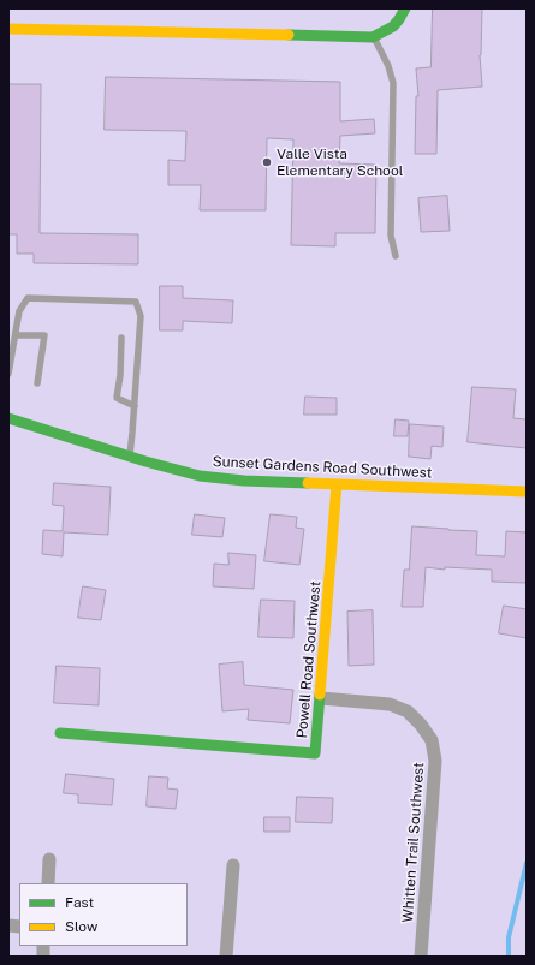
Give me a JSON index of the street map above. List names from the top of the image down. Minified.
{"streets":{"street":["Sunset Gardens Road Southwest","Powell Road Southwest","Whitten Trail Southwest"]},"crossings":[["Sunset Gardens Road Southwest","Powell Road Southwest"],["Powell Road Southwest","Whitten Trail Southwest"]],"places":["Valle Vista Elementary School"],"legend":["Fast","Slow"]}
